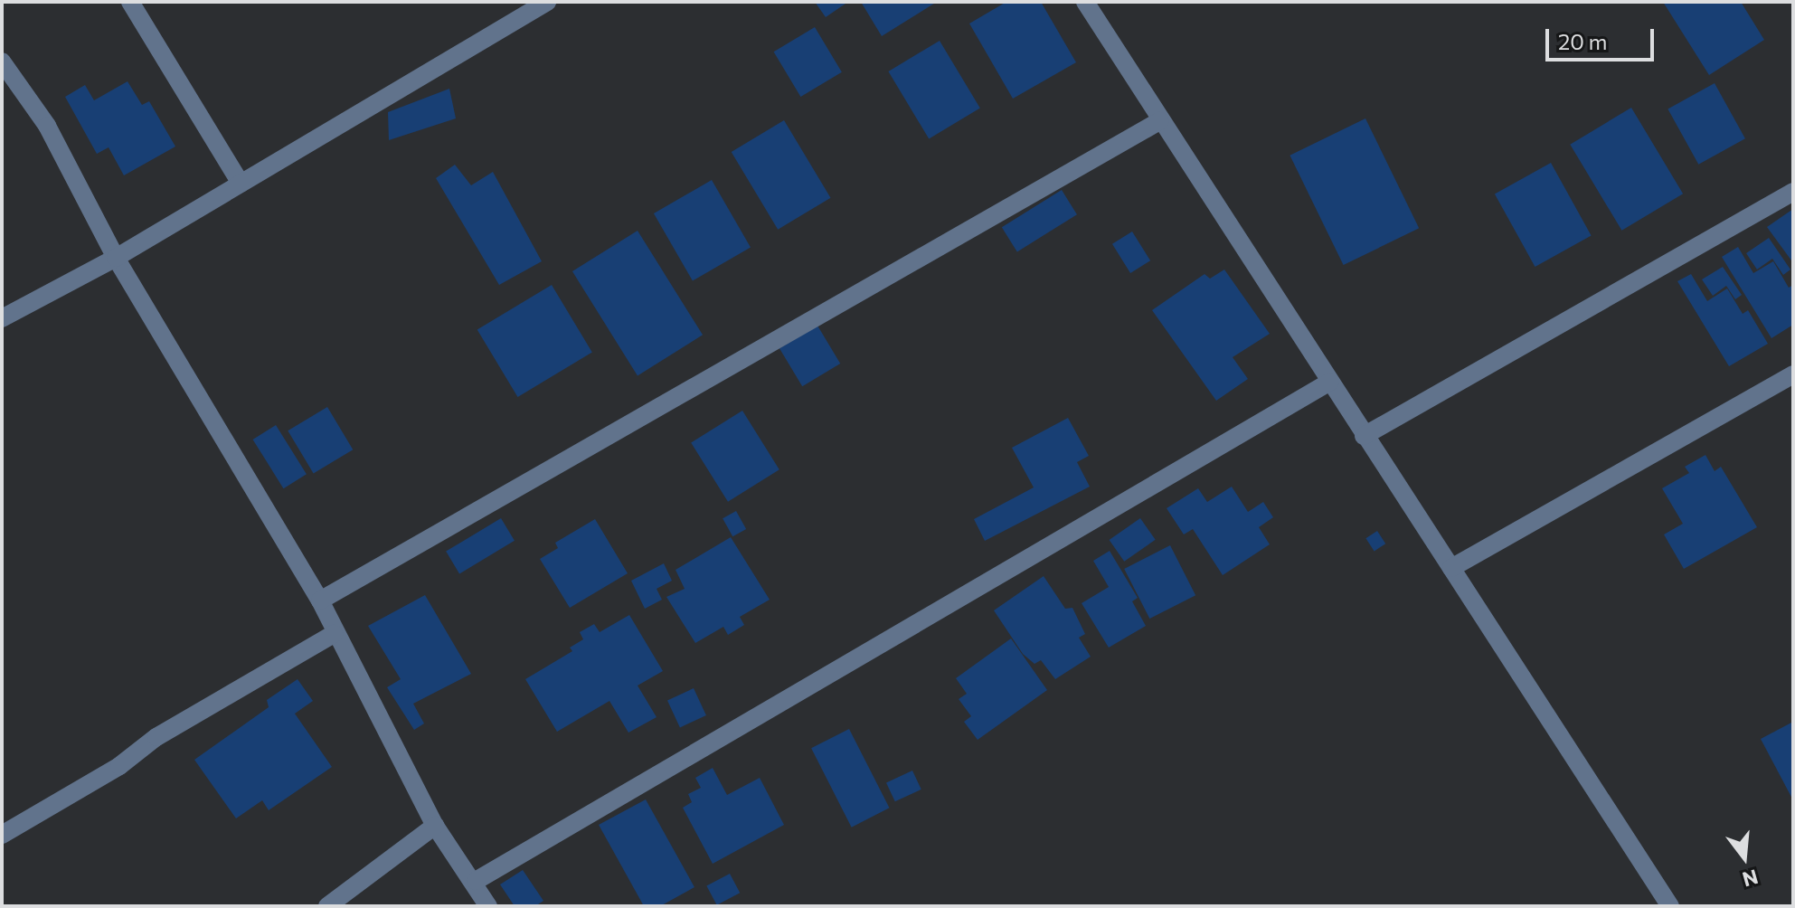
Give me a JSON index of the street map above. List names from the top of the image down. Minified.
{"scale_bar":"20 m","north":"bottom"}
